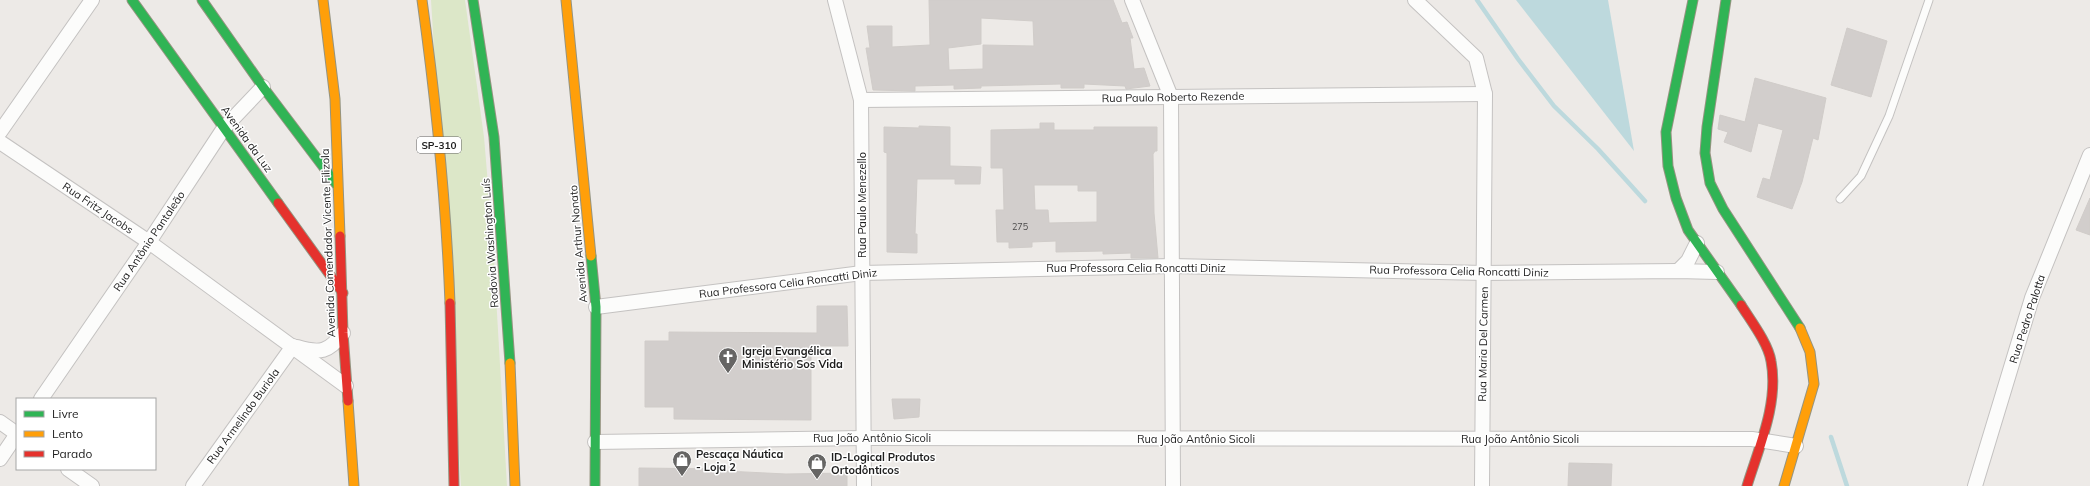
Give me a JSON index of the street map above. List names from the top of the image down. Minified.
{"streets":{"main road":["Avenida da Luz","SP-310","Avenida Comendador Vicente Filizola","Rodovia Washington Luís","Avenida Arthur Nonato"],"street":["Rua Paulo Roberto Rezende","Rua Paulo Menezello","Rua Fritz Jacobs","Rua Antônio Pantaleão","Rua Professora Celia Roncatti Diniz","Rua Pedro Palotta","Rua Maria Del Carmen","Rua Armelindo Buriola","Rua João Antônio Sicoli"]},"crossings":[["Rua Paulo Roberto Rezende","Rua Paulo Menezello"],["Rua Paulo Roberto Rezende","Rua Maria Del Carmen"],["Avenida da Luz","Rua Antônio Pantaleão"],["Avenida da Luz","Avenida Comendador Vicente Filizola"],["Rua Paulo Menezello","Rua Professora Celia Roncatti Diniz"],["Rua Paulo Menezello","Rua João Antônio Sicoli"],["Rua Fritz Jacobs","Rua Antônio Pantaleão"],["Rua Fritz Jacobs","Avenida Comendador Vicente Filizola"],["Rua Fritz Jacobs","Rua Armelindo Buriola"],["Avenida Arthur Nonato","Rua Professora Celia Roncatti Diniz"],["Avenida Arthur Nonato","Rua João Antônio Sicoli"],["Rua Professora Celia Roncatti Diniz","Rua Maria Del Carmen"],["Rua Maria Del Carmen","Rua João Antônio Sicoli"]],"places":{"church":["Igreja Evangélica Ministério Sos Vida"],"shop":["Pescaça Náutica - Loja 2","ID-Logical Produtos Ortodônticos"]},"house_numbers":["275"],"legend":["Livre","Lento","Parado"]}
